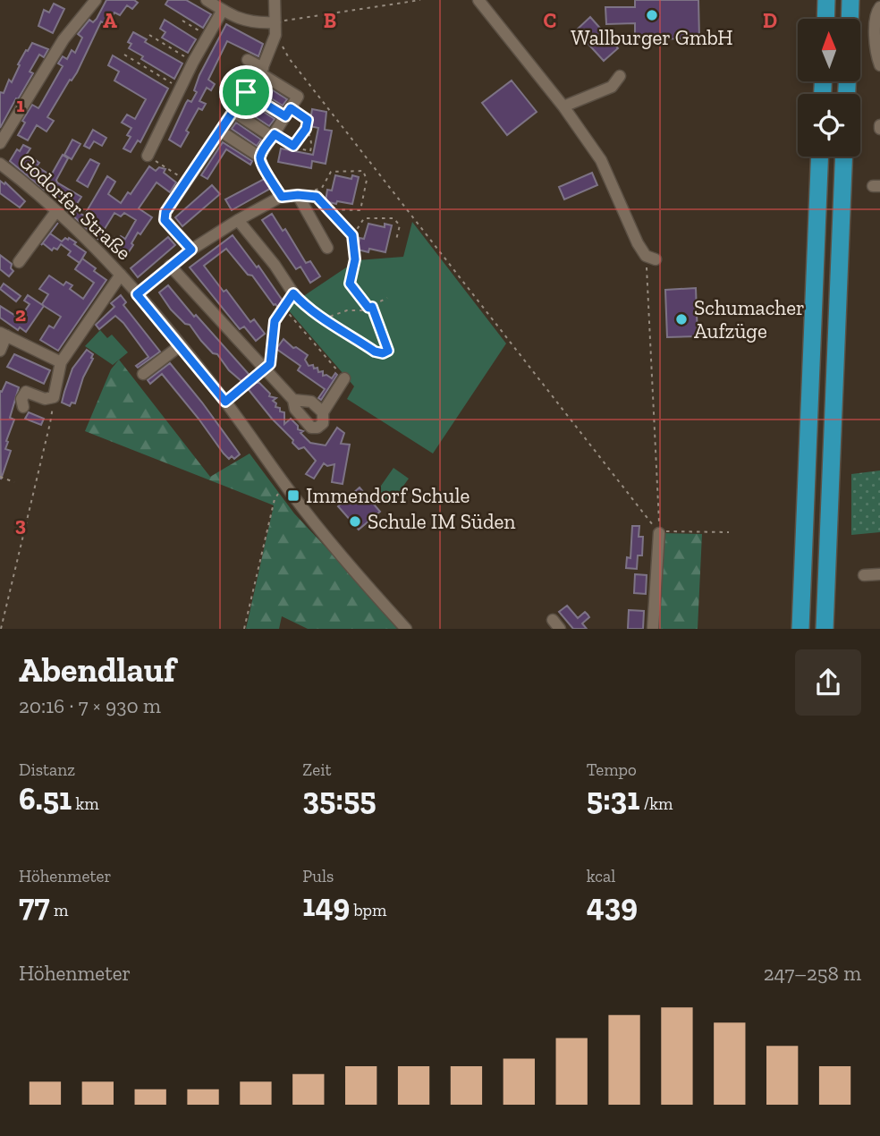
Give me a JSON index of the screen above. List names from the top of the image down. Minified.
{"streets":{"street":["Godorfer Straße"]},"places":{"other":["Wallburger GmbH","Schumacher Aufzüge","Schule IM Süden"],"transit":["Immendorf Schule"]},"north":"top","page":{"heading":["Abendlauf","20:16 · 7 × 930 m"],"stats":[["Distanz","6.51 km"],["Zeit","35:55"],["Tempo","5:31 /km"],["Höhenmeter","77 m"],["Puls","149 bpm"],["kcal","439"]],"chart":["Höhenmeter","247–258 m"]},"grid":{"columns":["A","B","C","D"],"rows":["1","2","3"]}}
